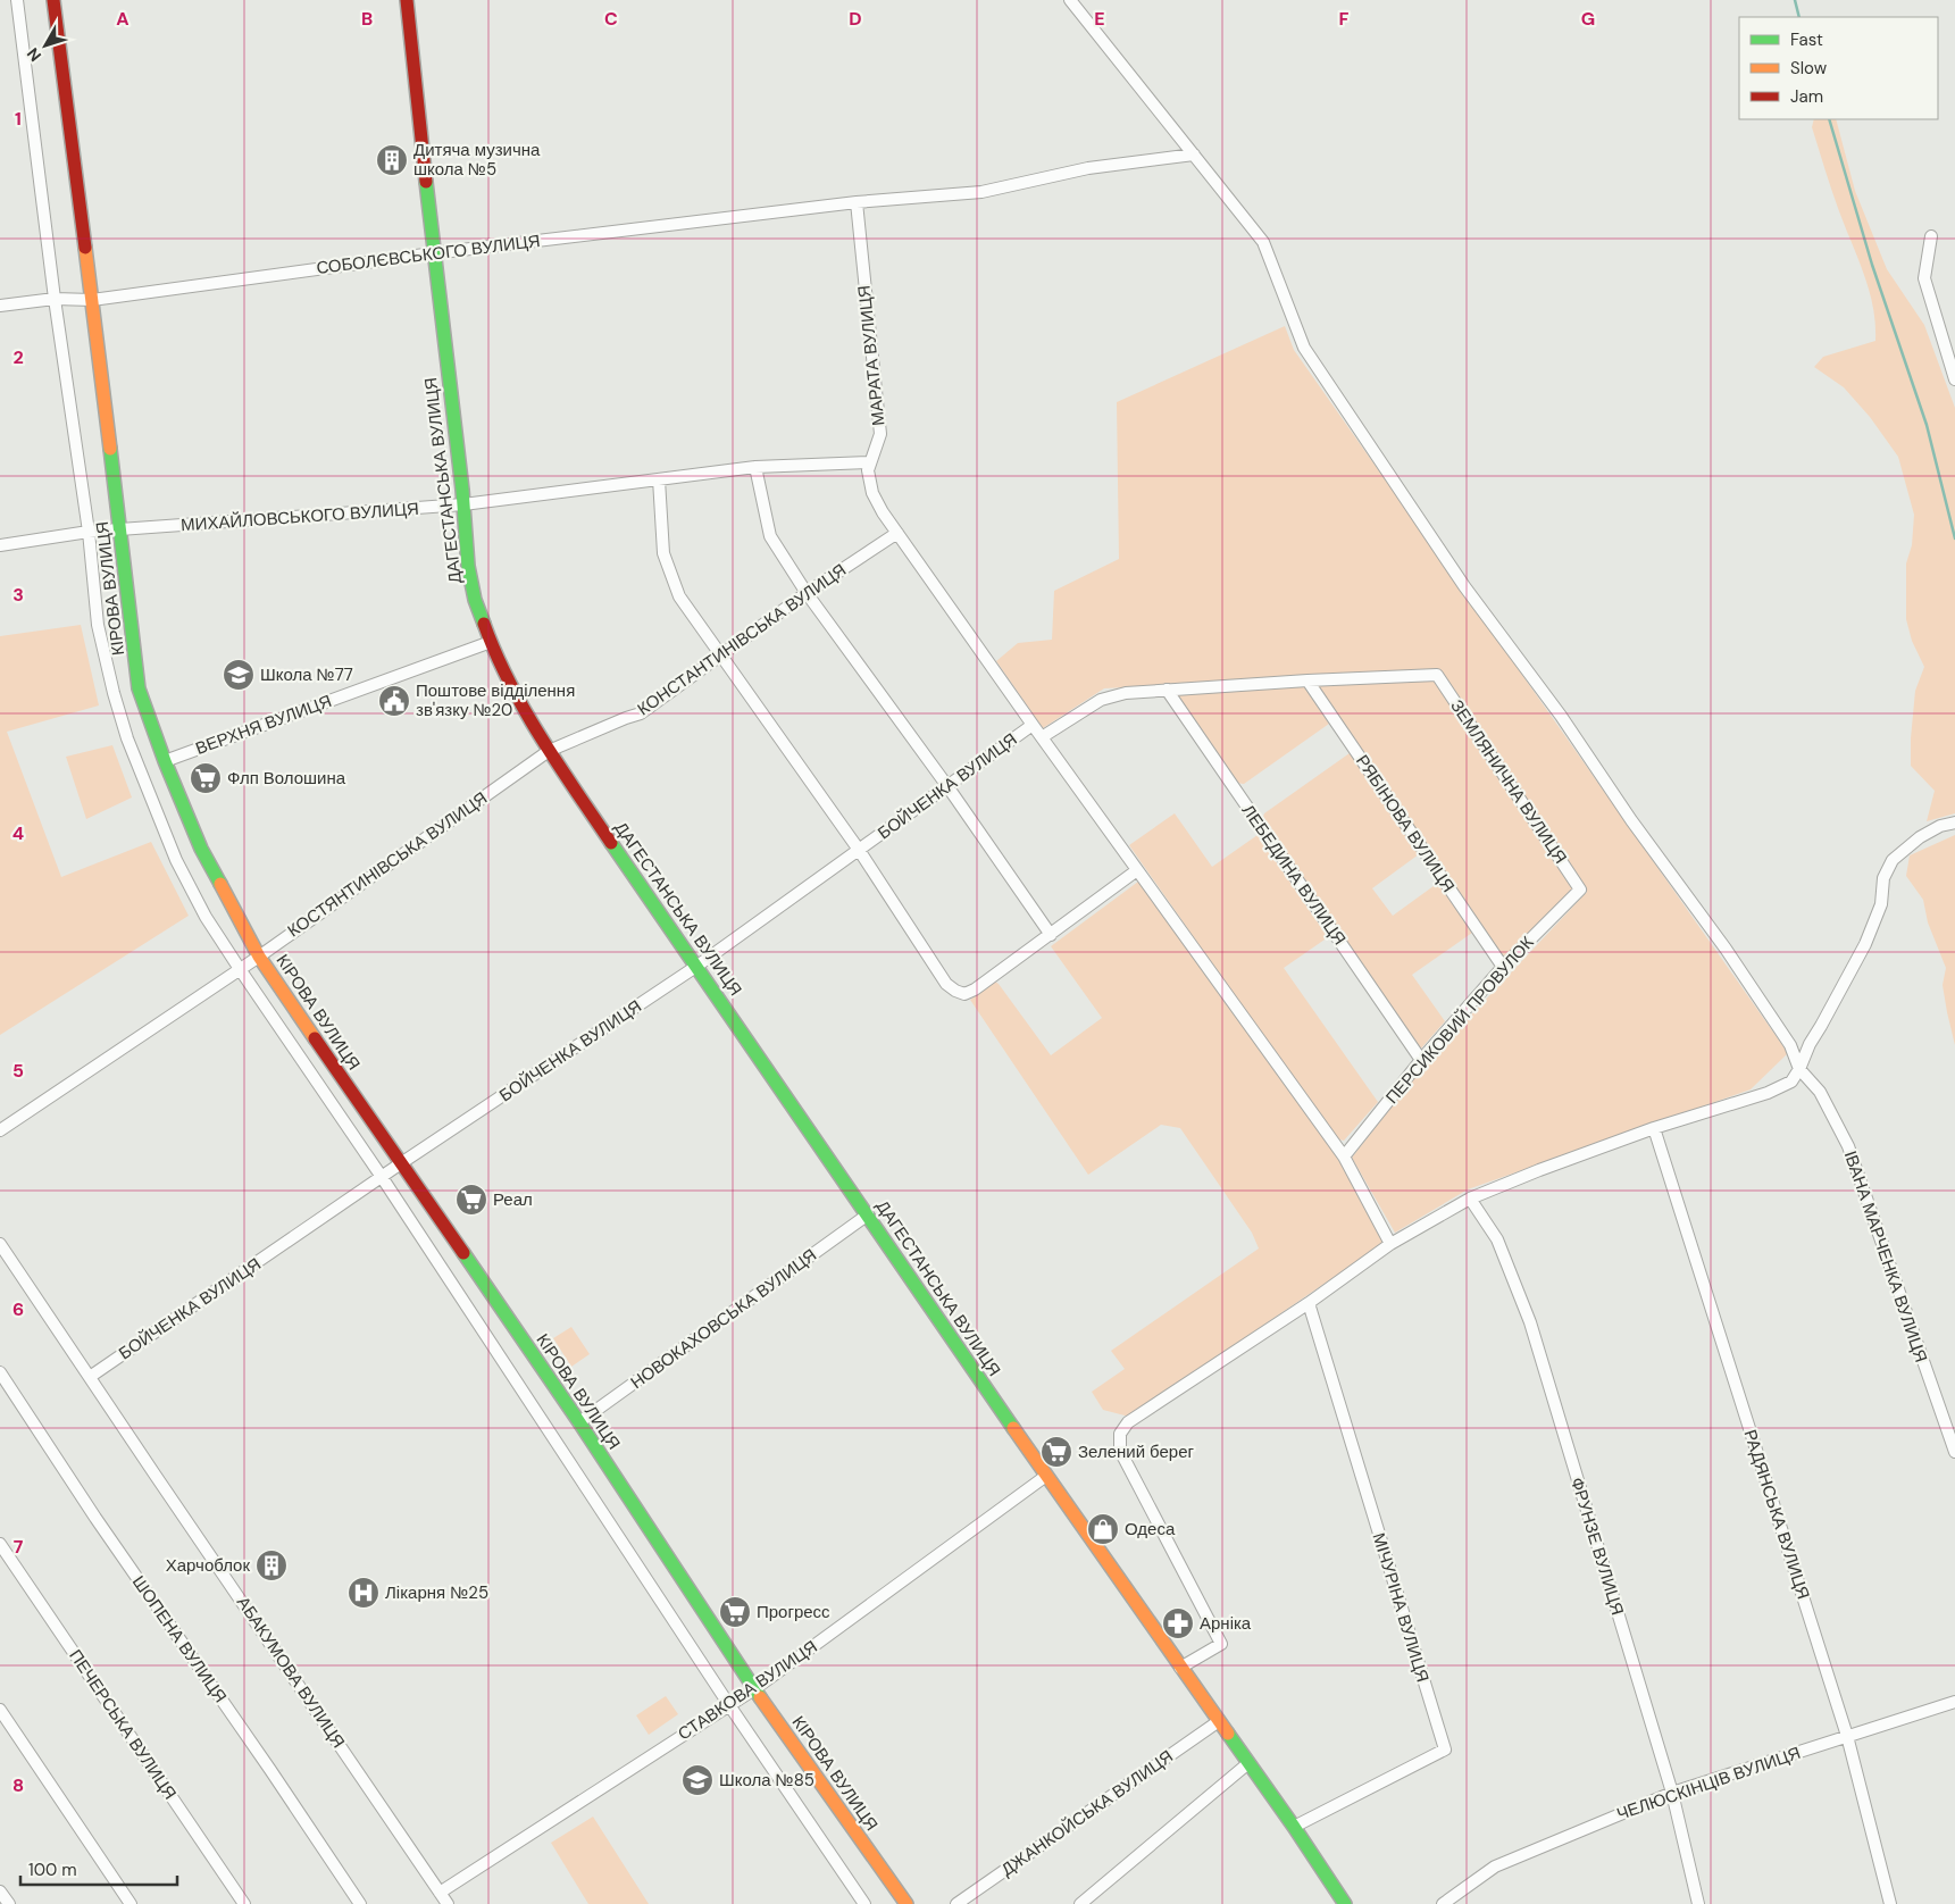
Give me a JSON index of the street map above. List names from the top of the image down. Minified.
{"streets":{"street":["СОБОЛЄВСЬКОГО ВУЛИЦЯ","МАРАТА ВУЛИЦЯ","ДАГЕСТАНСЬКА ВУЛИЦЯ","МИХАЙЛОВСЬКОГО ВУЛИЦЯ","КІРОВА ВУЛИЦЯ","КОНСТАНТИНІВСЬКА ВУЛИЦЯ","ВЕРХНЯ ВУЛИЦЯ","ЗЕМЛЯНИЧНА ВУЛИЦЯ","БОЙЧЕНКА ВУЛИЦЯ","РЯБІНОВА ВУЛИЦЯ","КОСТЯНТИНІВСЬКА ВУЛИЦЯ","ЛЕБЕДИНА ВУЛИЦЯ","ПЕРСИКОВИЙ ПРОВУЛОК","ІВАНА МАРЧЕНКА ВУЛИЦЯ","НОВОКАХОВСЬКА ВУЛИЦЯ","РАДЯНСЬКА ВУЛИЦЯ","ФРУНЗЕ ВУЛИЦЯ","МІЧУРІНА ВУЛИЦЯ","ШОПЕНА ВУЛИЦЯ","АБАКУМОВА ВУЛИЦЯ","СТАВКОВА ВУЛИЦЯ","ПЕЧЕРСЬКА ВУЛИЦЯ","ЧЕЛЮСКІНЦІВ ВУЛИЦЯ","ДЖАНКОЙСЬКА ВУЛИЦЯ"]},"crossings":[["СОБОЛЄВСЬКОГО ВУЛИЦЯ","МАРАТА ВУЛИЦЯ"],["СОБОЛЄВСЬКОГО ВУЛИЦЯ","ДАГЕСТАНСЬКА ВУЛИЦЯ"],["СОБОЛЄВСЬКОГО ВУЛИЦЯ","КІРОВА ВУЛИЦЯ"],["СОБОЛЄВСЬКОГО ВУЛИЦЯ","ІВАНА МАРЧЕНКА ВУЛИЦЯ"],["МАРАТА ВУЛИЦЯ","МИХАЙЛОВСЬКОГО ВУЛИЦЯ"],["МАРАТА ВУЛИЦЯ","КОНСТАНТИНІВСЬКА ВУЛИЦЯ"],["МАРАТА ВУЛИЦЯ","БОЙЧЕНКА ВУЛИЦЯ"],["ДАГЕСТАНСЬКА ВУЛИЦЯ","МИХАЙЛОВСЬКОГО ВУЛИЦЯ"],["ДАГЕСТАНСЬКА ВУЛИЦЯ","КОНСТАНТИНІВСЬКА ВУЛИЦЯ"],["ДАГЕСТАНСЬКА ВУЛИЦЯ","ВЕРХНЯ ВУЛИЦЯ"],["ДАГЕСТАНСЬКА ВУЛИЦЯ","БОЙЧЕНКА ВУЛИЦЯ"],["ДАГЕСТАНСЬКА ВУЛИЦЯ","КОСТЯНТИНІВСЬКА ВУЛИЦЯ"],["ДАГЕСТАНСЬКА ВУЛИЦЯ","НОВОКАХОВСЬКА ВУЛИЦЯ"],["ДАГЕСТАНСЬКА ВУЛИЦЯ","МІЧУРІНА ВУЛИЦЯ"],["ДАГЕСТАНСЬКА ВУЛИЦЯ","СТАВКОВА ВУЛИЦЯ"],["ДАГЕСТАНСЬКА ВУЛИЦЯ","ДЖАНКОЙСЬКА ВУЛИЦЯ"],["МИХАЙЛОВСЬКОГО ВУЛИЦЯ","КІРОВА ВУЛИЦЯ"],["КІРОВА ВУЛИЦЯ","ВЕРХНЯ ВУЛИЦЯ"],["КІРОВА ВУЛИЦЯ","БОЙЧЕНКА ВУЛИЦЯ"],["КІРОВА ВУЛИЦЯ","КОСТЯНТИНІВСЬКА ВУЛИЦЯ"],["КІРОВА ВУЛИЦЯ","НОВОКАХОВСЬКА ВУЛИЦЯ"],["КІРОВА ВУЛИЦЯ","СТАВКОВА ВУЛИЦЯ"],["КОНСТАНТИНІВСЬКА ВУЛИЦЯ","КОСТЯНТИНІВСЬКА ВУЛИЦЯ"],["ЗЕМЛЯНИЧНА ВУЛИЦЯ","РЯБІНОВА ВУЛИЦЯ"],["ЗЕМЛЯНИЧНА ВУЛИЦЯ","ПЕРСИКОВИЙ ПРОВУЛОК"],["БОЙЧЕНКА ВУЛИЦЯ","ПЕРСИКОВИЙ ПРОВУЛОК"],["БОЙЧЕНКА ВУЛИЦЯ","АБАКУМОВА ВУЛИЦЯ"],["РЯБІНОВА ВУЛИЦЯ","ПЕРСИКОВИЙ ПРОВУЛОК"],["ЛЕБЕДИНА ВУЛИЦЯ","ПЕРСИКОВИЙ ПРОВУЛОК"],["РАДЯНСЬКА ВУЛИЦЯ","ЧЕЛЮСКІНЦІВ ВУЛИЦЯ"],["ФРУНЗЕ ВУЛИЦЯ","ЧЕЛЮСКІНЦІВ ВУЛИЦЯ"],["АБАКУМОВА ВУЛИЦЯ","СТАВКОВА ВУЛИЦЯ"]],"places":{"building":["Дитяча музична школа №5","Харчоблок"],"school or university":["Школа №77","Школа №85"],"public building":["Поштове відділення зв'язку №20"],"supermarket":["Флп Волошина","Реал","Зелений берег","Прогресс"],"shop":["Одеса"],"hospital":["Лікарня №25"],"pharmacy":["Арніка"]},"legend":["Fast","Slow","Jam"],"scale_bar":"100 m","north":"bottom left","grid":{"columns":["A","B","C","D","E","F","G"],"rows":["1","2","3","4","5","6","7","8"]}}
